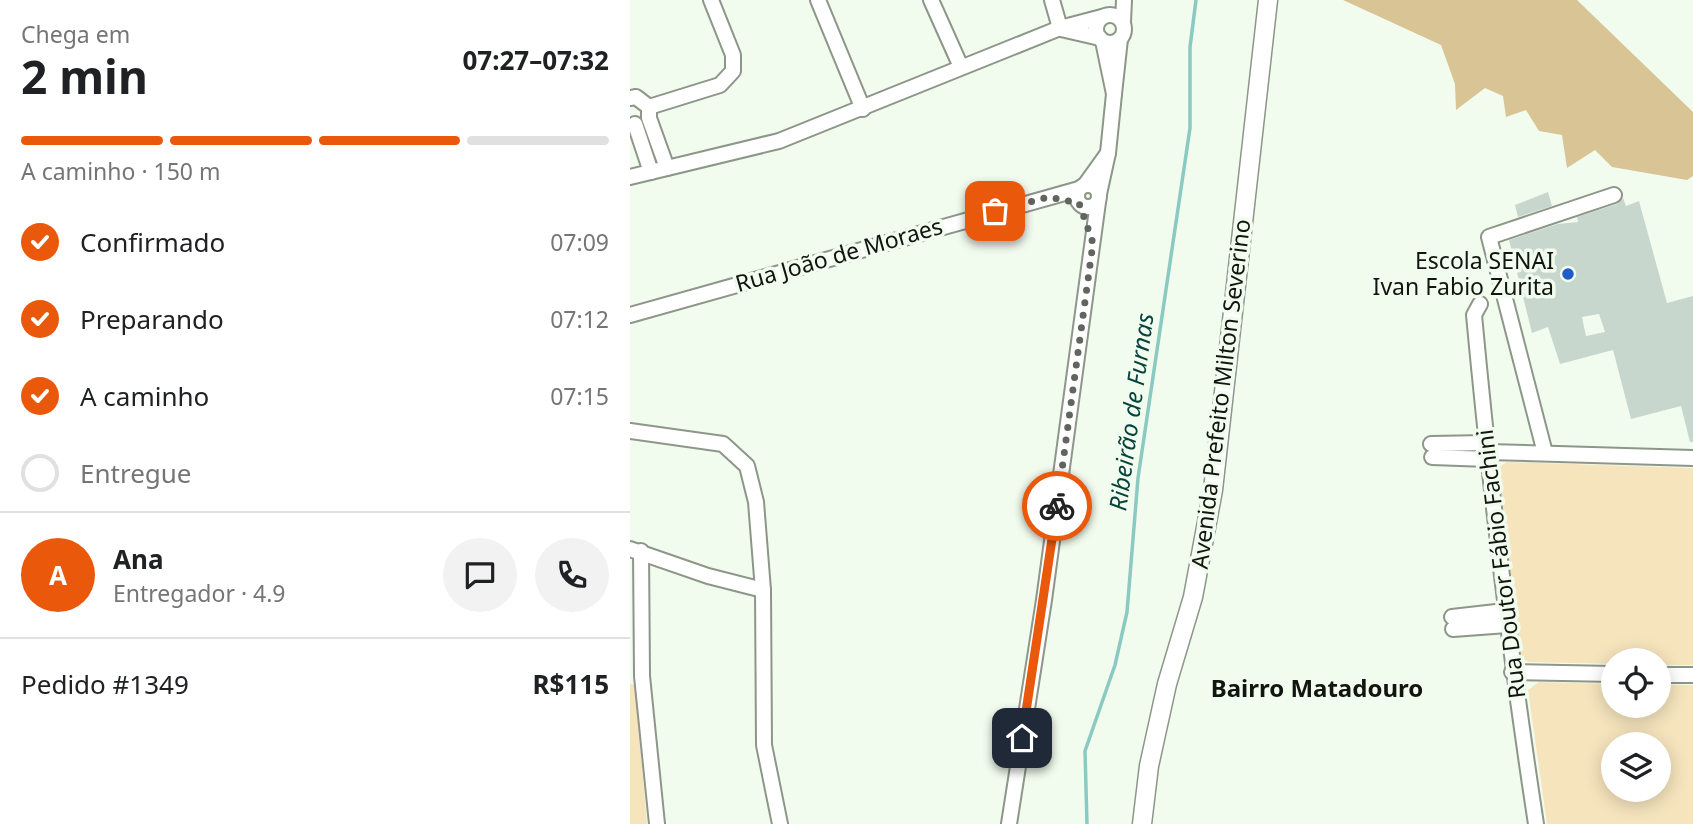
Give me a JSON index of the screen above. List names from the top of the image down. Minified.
{"streets":{"main road":["Avenida Prefeito Milton Severino"],"street":["Rua João de Moraes","Rua Doutor Fábio Fachini"]},"districts":["Bairro Matadouro"],"water":["Ribeirão de Furnas"],"places":["Escola SENAI Ivan Fabio Zurita"],"page":{"heading":["2 min","Chega em","07:27–07:32"],"panel":["Ana","Entregador · 4.9","Pedido #1349","R$115"],"bar":"A caminho · 150 m","list":[["Confirmado","07:09"],["Preparando","07:12"],["A caminho","07:15"],"Entregue"],"round":"A"}}
